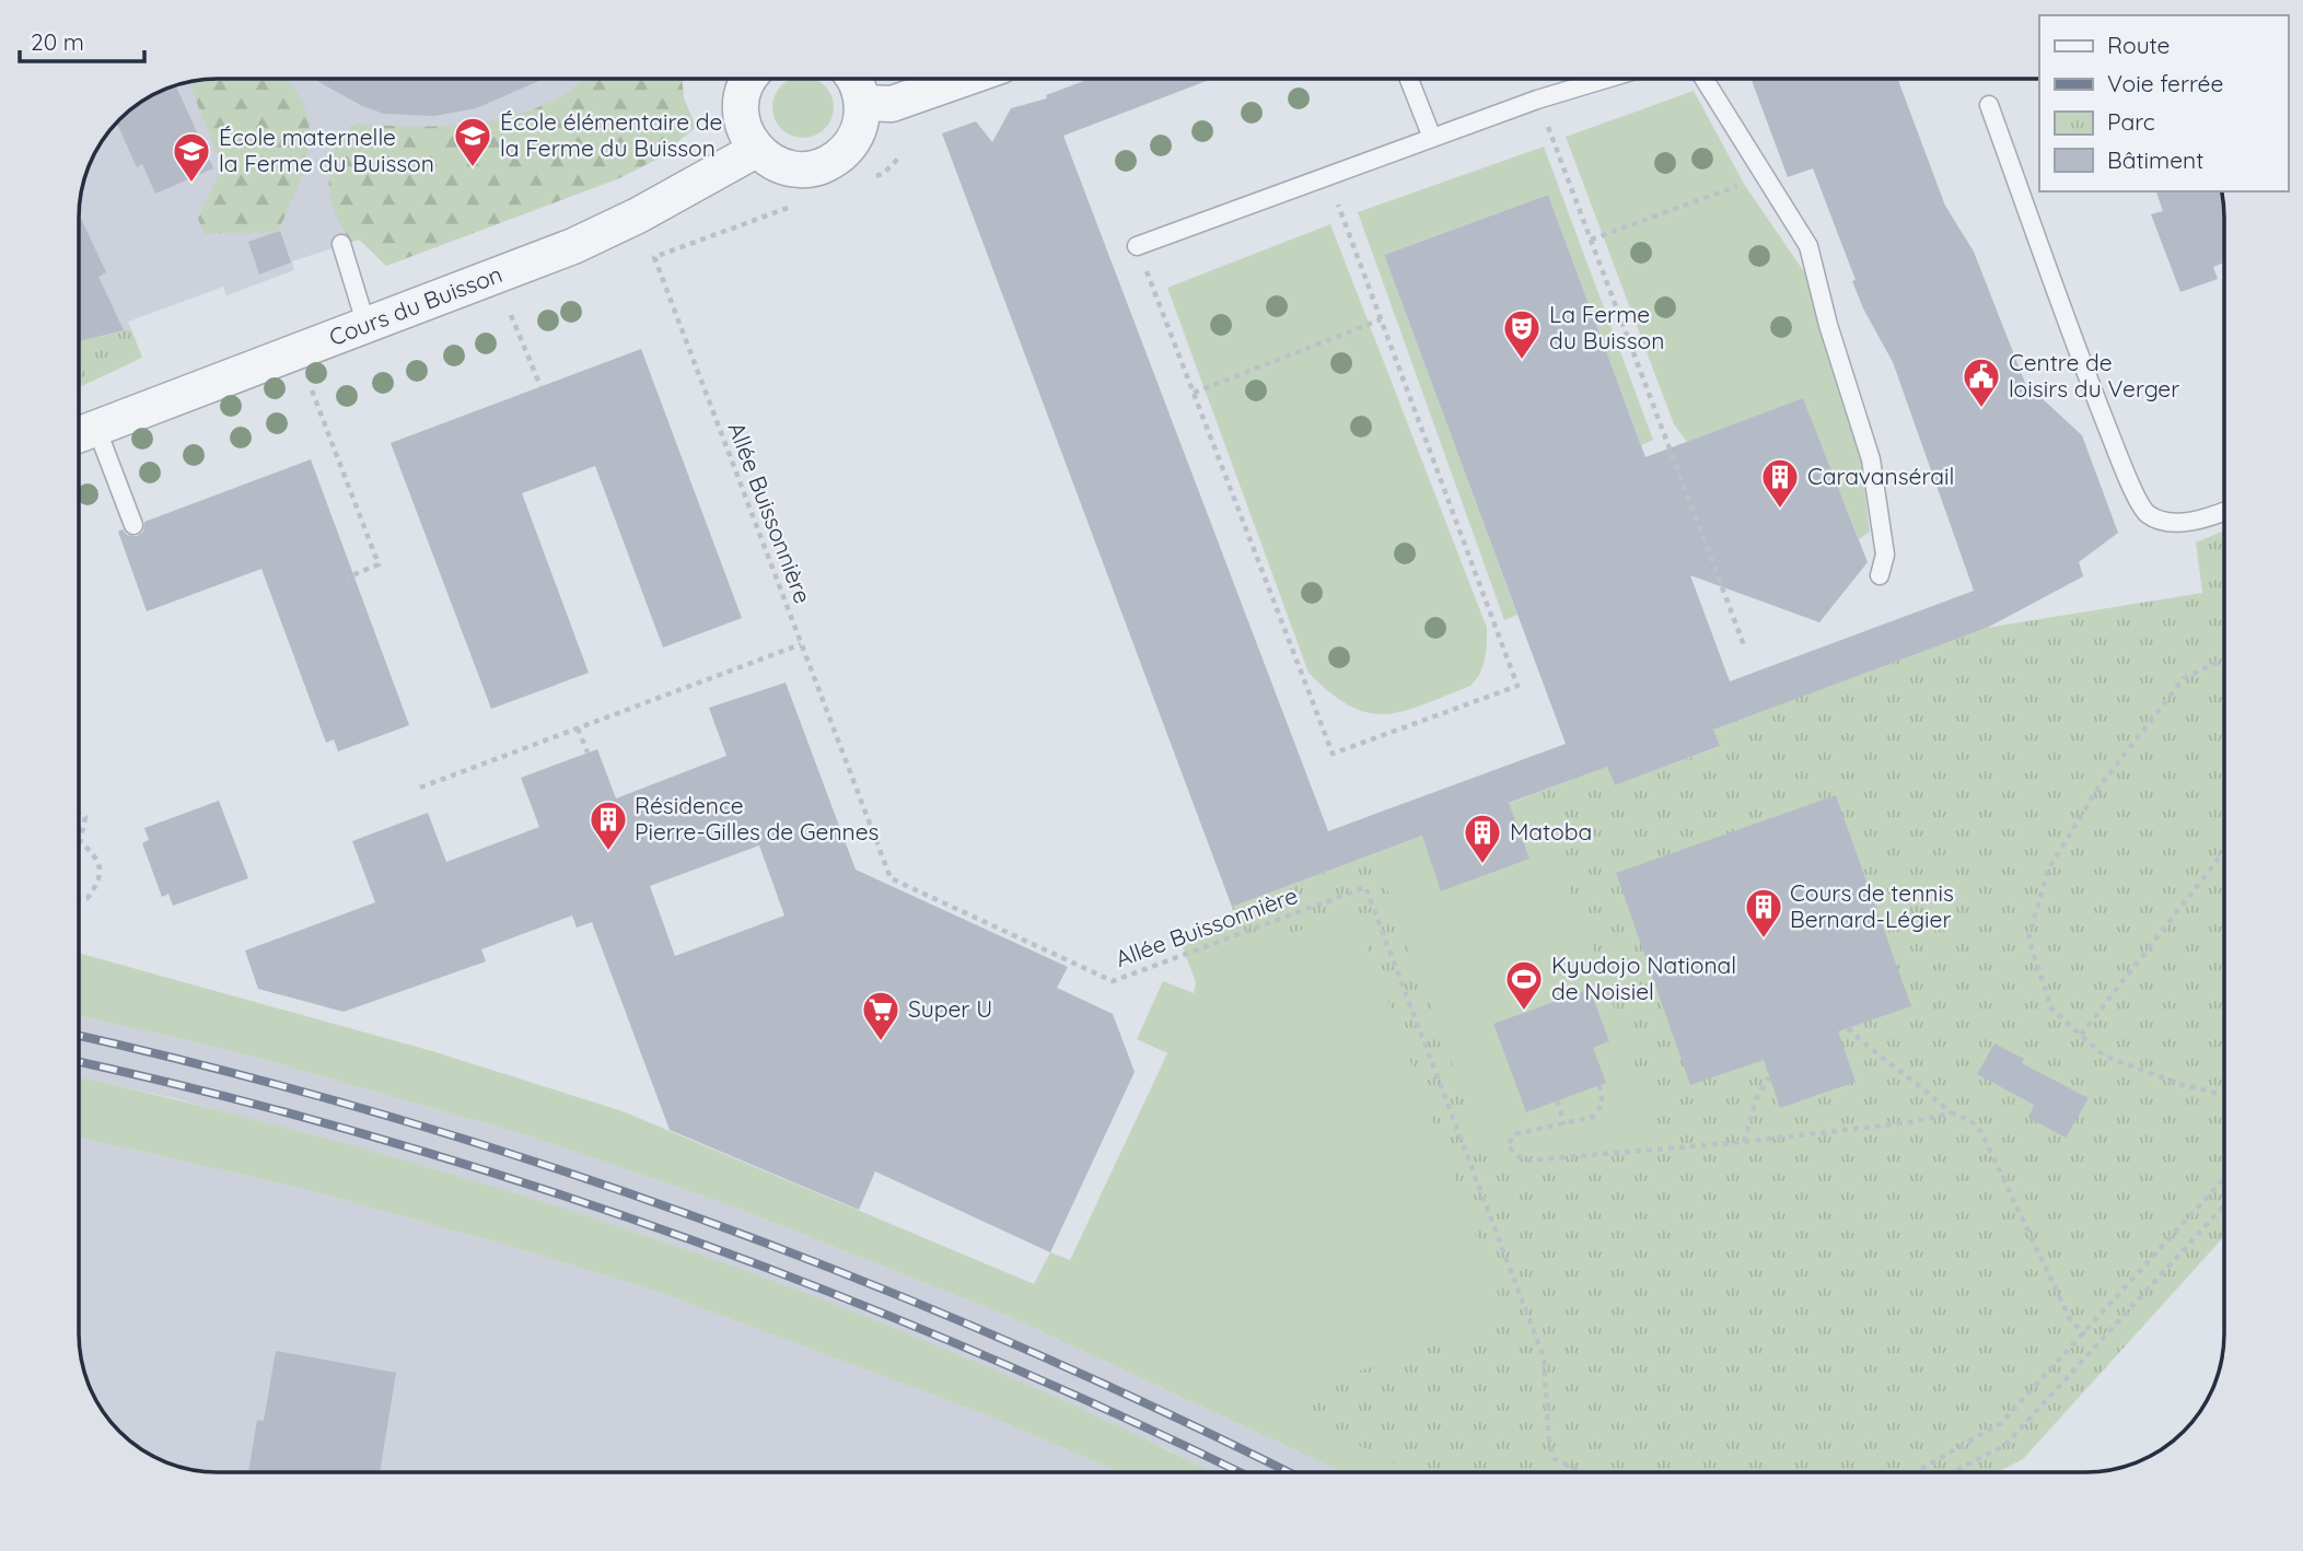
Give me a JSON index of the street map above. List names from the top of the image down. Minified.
{"streets":{"street":["Cours du Buisson"],"path":["Allée Buissonnière"]},"places":{"school or university":["École élémentaire de la Ferme du Buisson","École maternelle la Ferme du Buisson"],"theatre":["La Ferme du Buisson"],"public building":["Centre de loisirs du Verger"],"building":["Caravansérail","Résidence Pierre-Gilles de Gennes","Matoba","Cours de tennis Bernard-Légier"],"sports":["Kyudojo National de Noisiel"],"supermarket":["Super U"]},"legend":["Route","Voie ferrée","Parc","Bâtiment"],"scale_bar":"20 m"}
